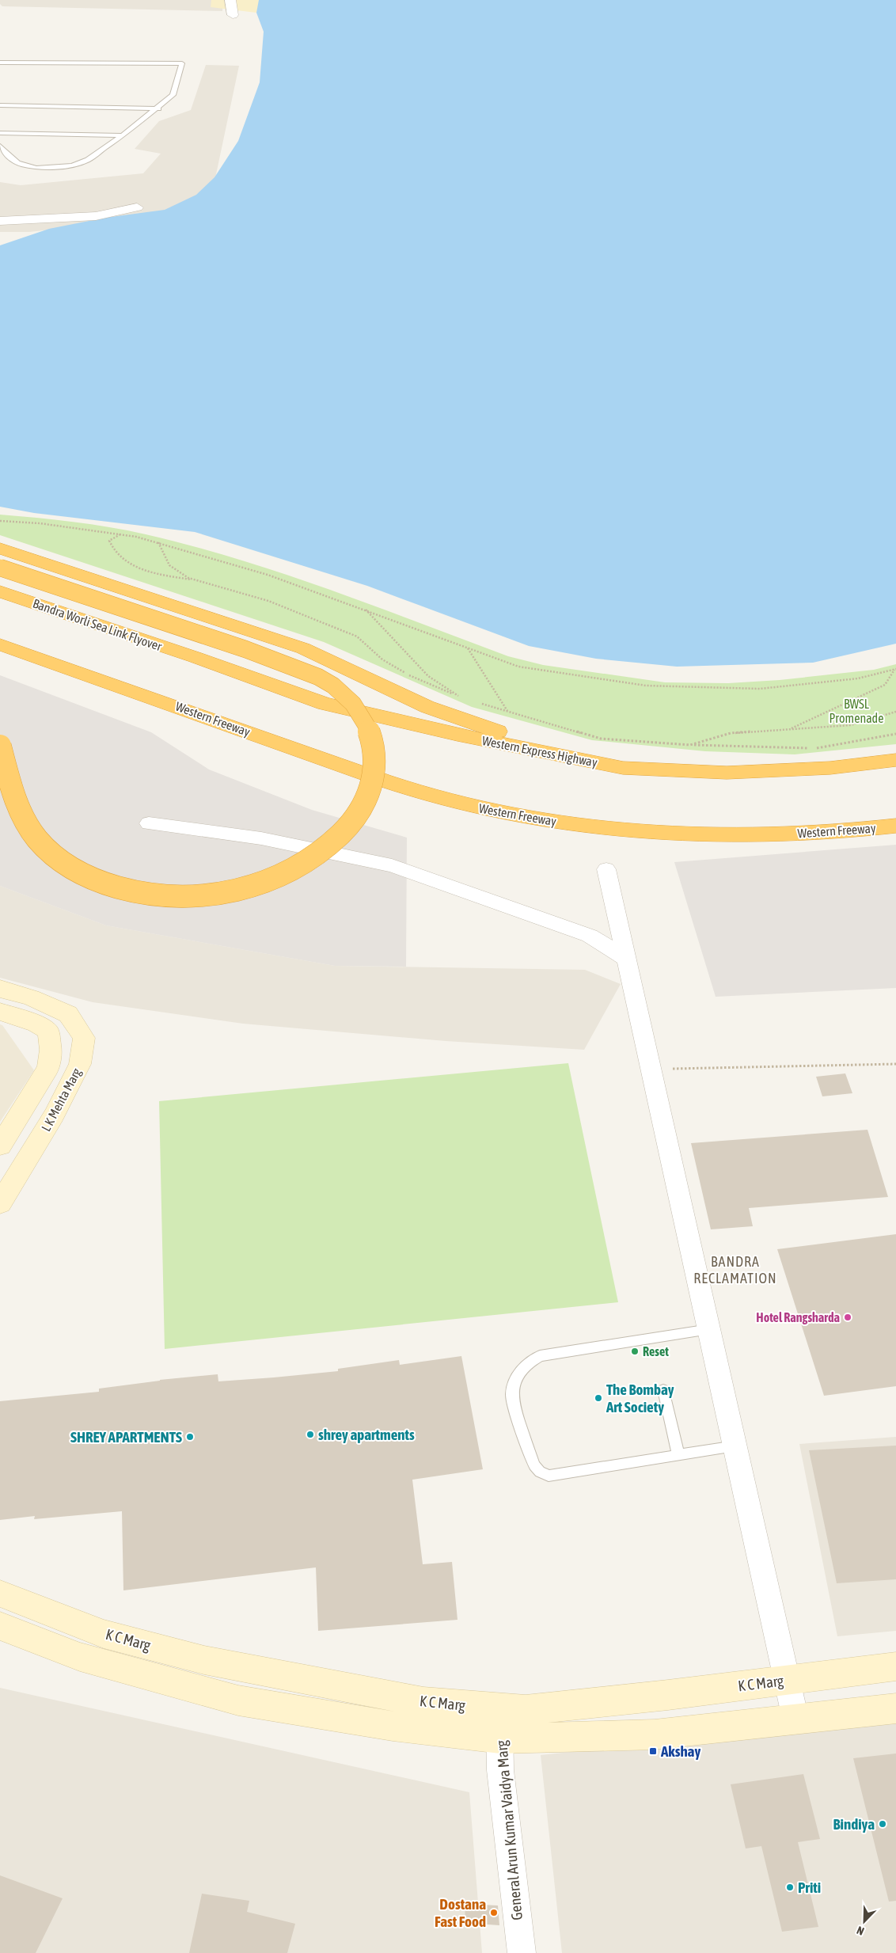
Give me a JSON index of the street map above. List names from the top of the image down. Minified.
{"streets":{"highway":["Bandra Worli Sea Link Flyover","Western Freeway","Western Express Highway"],"main road":["L K Mehta Marg","K C Marg"],"street":["General Arun Kumar Vaidya Marg"]},"crossings":[["Bandra Worli Sea Link Flyover","Western Express Highway"],["K C Marg","General Arun Kumar Vaidya Marg"]],"districts":["BANDRA RECLAMATION"],"parks":["BWSL Promenade"],"places":{"other":["Hotel Rangsharda","Reset","The Bombay Art Society","shrey apartments","SHREY APARTMENTS","Bindiya","Priti","Dostana Fast Food"],"transit":["Akshay"]},"north":"bottom left"}
